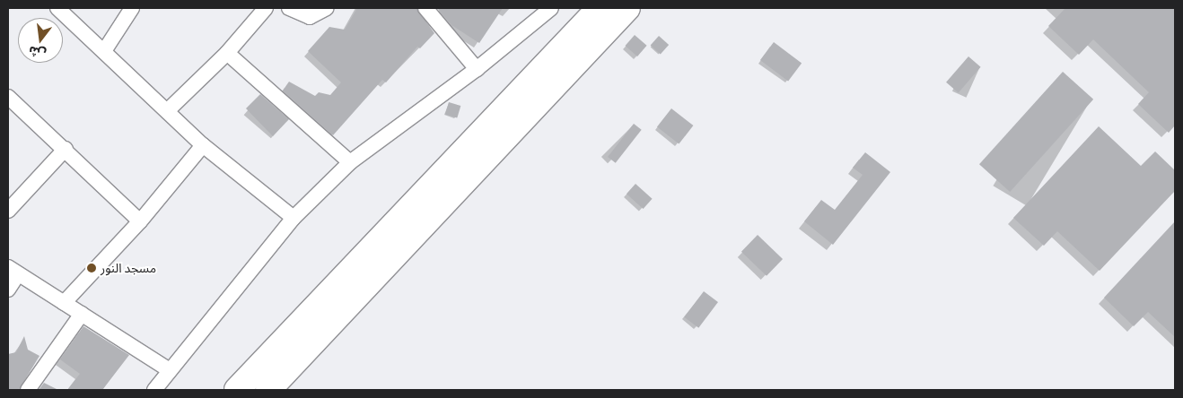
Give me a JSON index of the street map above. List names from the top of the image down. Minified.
{"places":["مسجد النور"],"north":"bottom"}
